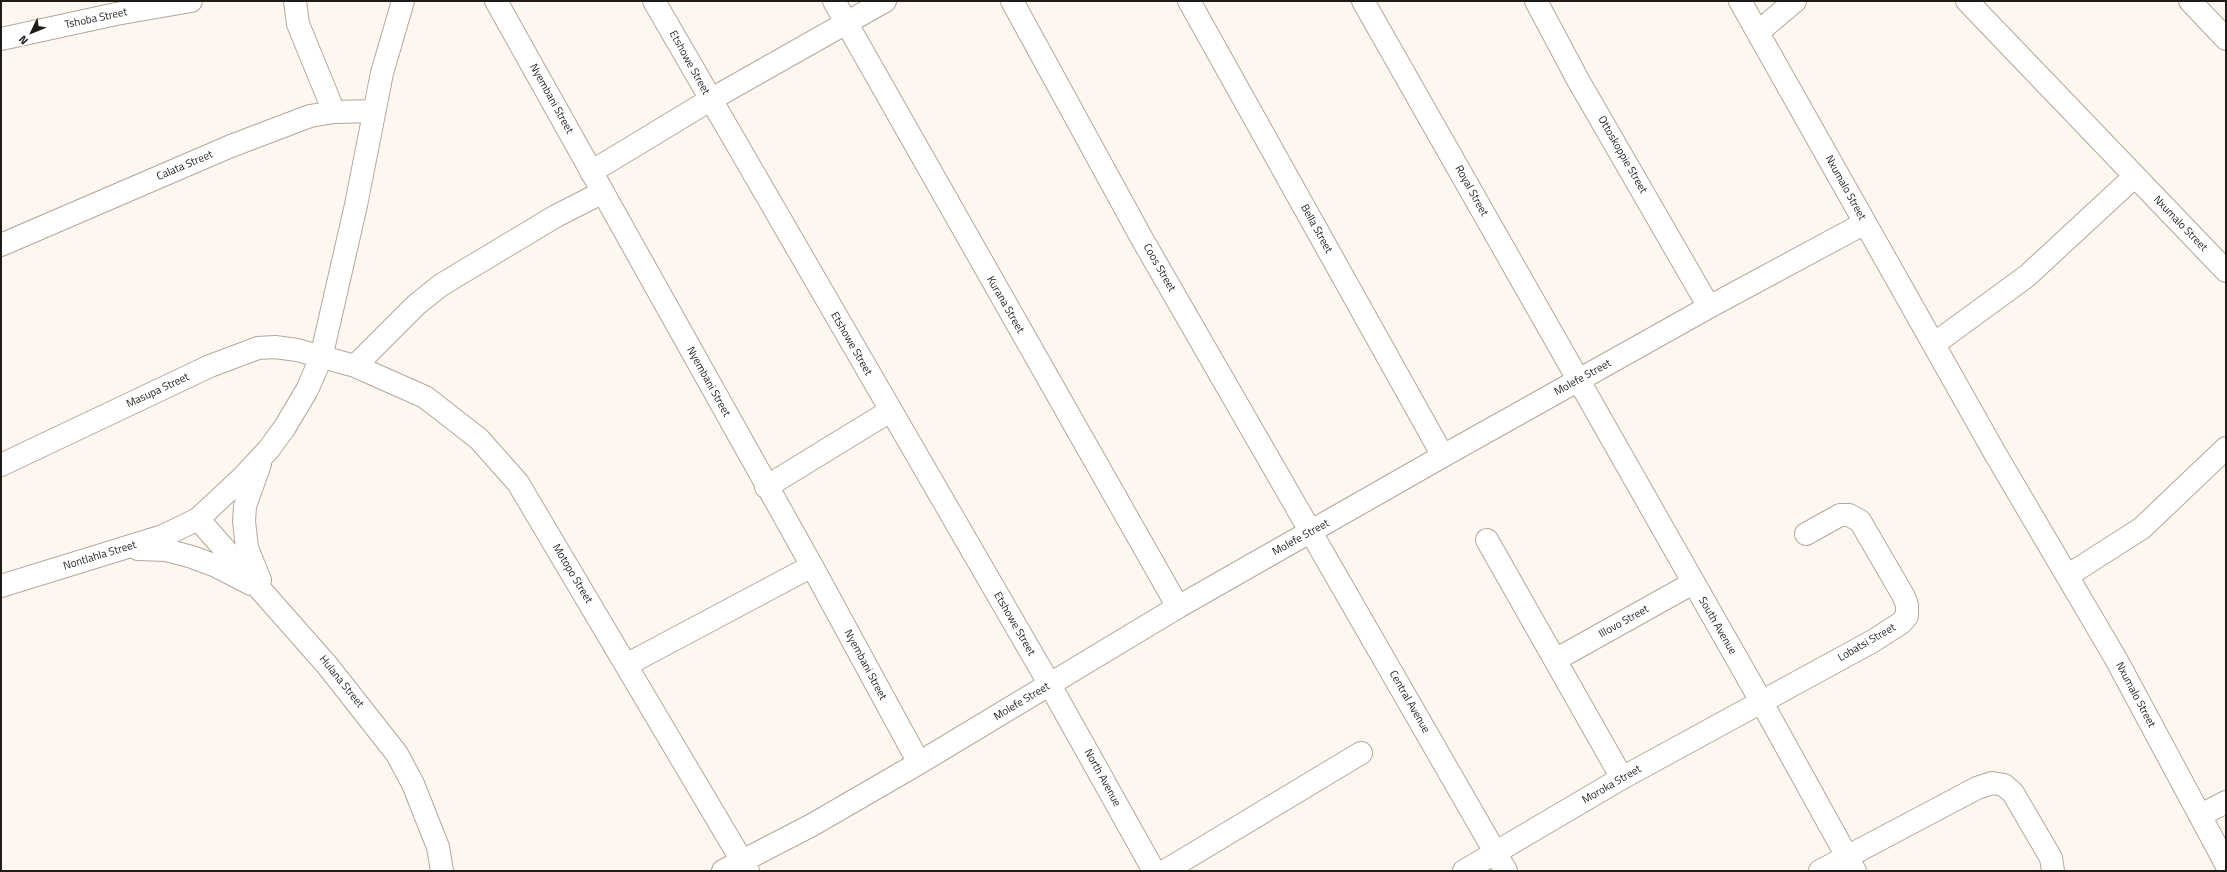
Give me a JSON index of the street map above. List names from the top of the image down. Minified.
{"streets":{"street":["Tshoba Street","Etshowe Street","Nyembani Street","Ottoskoppie Street","Calata Street","Nxumalo Street","Royal Street","Bella Street","Coos Street","Kurana Street","Molefe Street","Masupa Street","Nontlahla Street","Motopo Street","Illovo Street","South Avenue","Lobatsi Street","Hulana Street","Central Avenue","North Avenue","Moroka Street"]},"crossings":[["Etshowe Street","Molefe Street"],["Etshowe Street","North Avenue"],["Nyembani Street","Molefe Street"],["Ottoskoppie Street","Molefe Street"],["Nxumalo Street","Molefe Street"],["Royal Street","Molefe Street"],["Royal Street","South Avenue"],["Bella Street","Molefe Street"],["Coos Street","Molefe Street"],["Coos Street","Central Avenue"],["Kurana Street","Molefe Street"],["Molefe Street","Motopo Street"],["Molefe Street","South Avenue"],["Molefe Street","Central Avenue"],["Molefe Street","North Avenue"],["Masupa Street","Motopo Street"],["Nontlahla Street","Hulana Street"],["Illovo Street","South Avenue"],["South Avenue","Lobatsi Street"],["South Avenue","Moroka Street"],["Lobatsi Street","Moroka Street"],["Central Avenue","Moroka Street"]],"north":"bottom left"}
